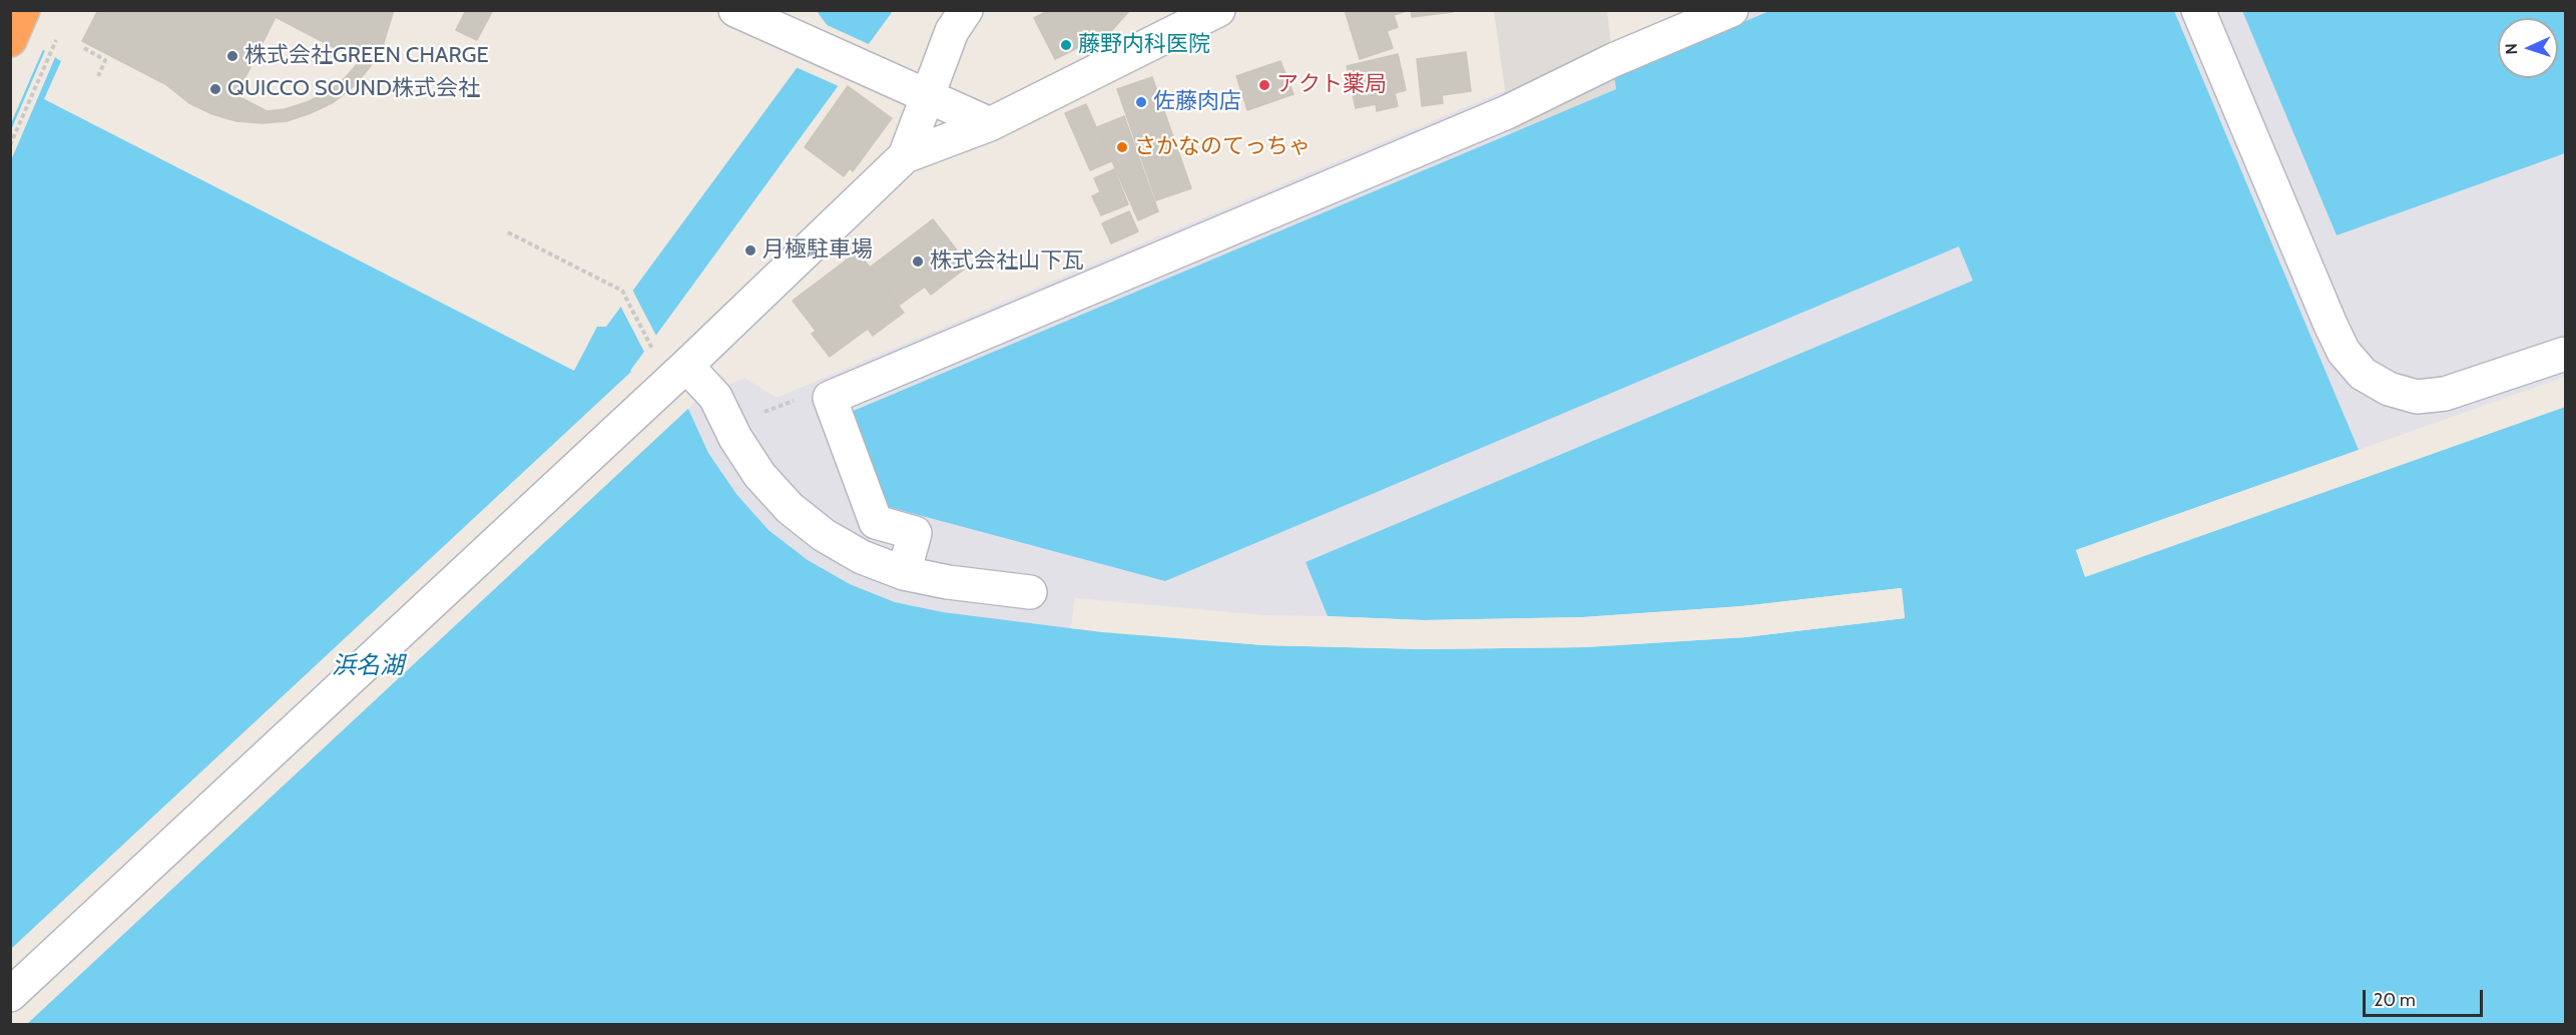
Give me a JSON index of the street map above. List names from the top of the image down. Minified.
{"water":["浜名湖"],"places":["藤野内科医院","株式会社GREEN CHARGE","アクト薬局","QUICCO SOUND株式会社","佐藤肉店","さかなのてっちゃ","月極駐車場","株式会社山下瓦"],"scale_bar":"20 m","north":"left"}
